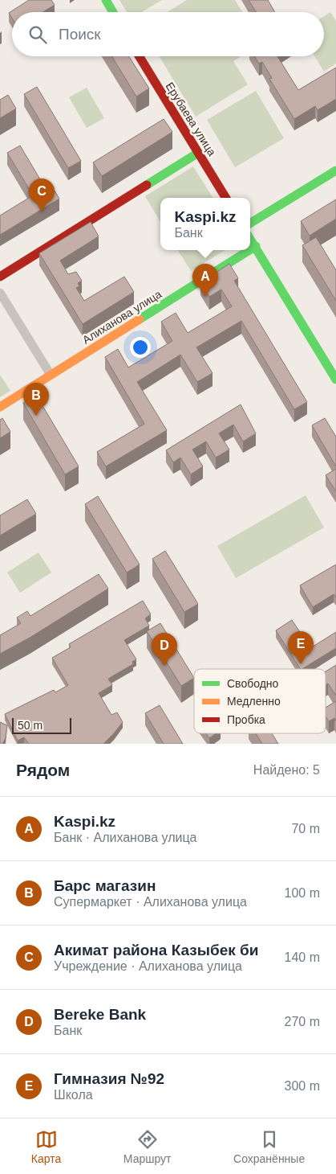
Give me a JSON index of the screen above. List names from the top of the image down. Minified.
{"streets":{"street":["Ерубаева улица","Алиханова улица"]},"legend":["Свободно","Медленно","Пробка"],"scale_bar":"50 m","page":{"search":"Поиск","pins":["C","A","B","E","D"],"popup":["Kaspi.kz","Банк"],"scale":"50 m","heading":["Рядом","Найдено: 5"],"list":[{"mark":"A","name":"Kaspi.kz","note":"Банк · Алиханова улица","value":"70 m"},{"mark":"B","name":"Барс магазин","note":"Супермаркет · Алиханова улица","value":"100 m"},{"mark":"C","name":"Акимат района Казыбек би","note":"Учреждение · Алиханова улица","value":"140 m"},{"mark":"D","name":"Bereke Bank","note":"Банк","value":"270 m"},{"mark":"E","name":"Гимназия №92","note":"Школа","value":"300 m"}],"nav":["Карта","Маршрут","Сохранённые"]}}
